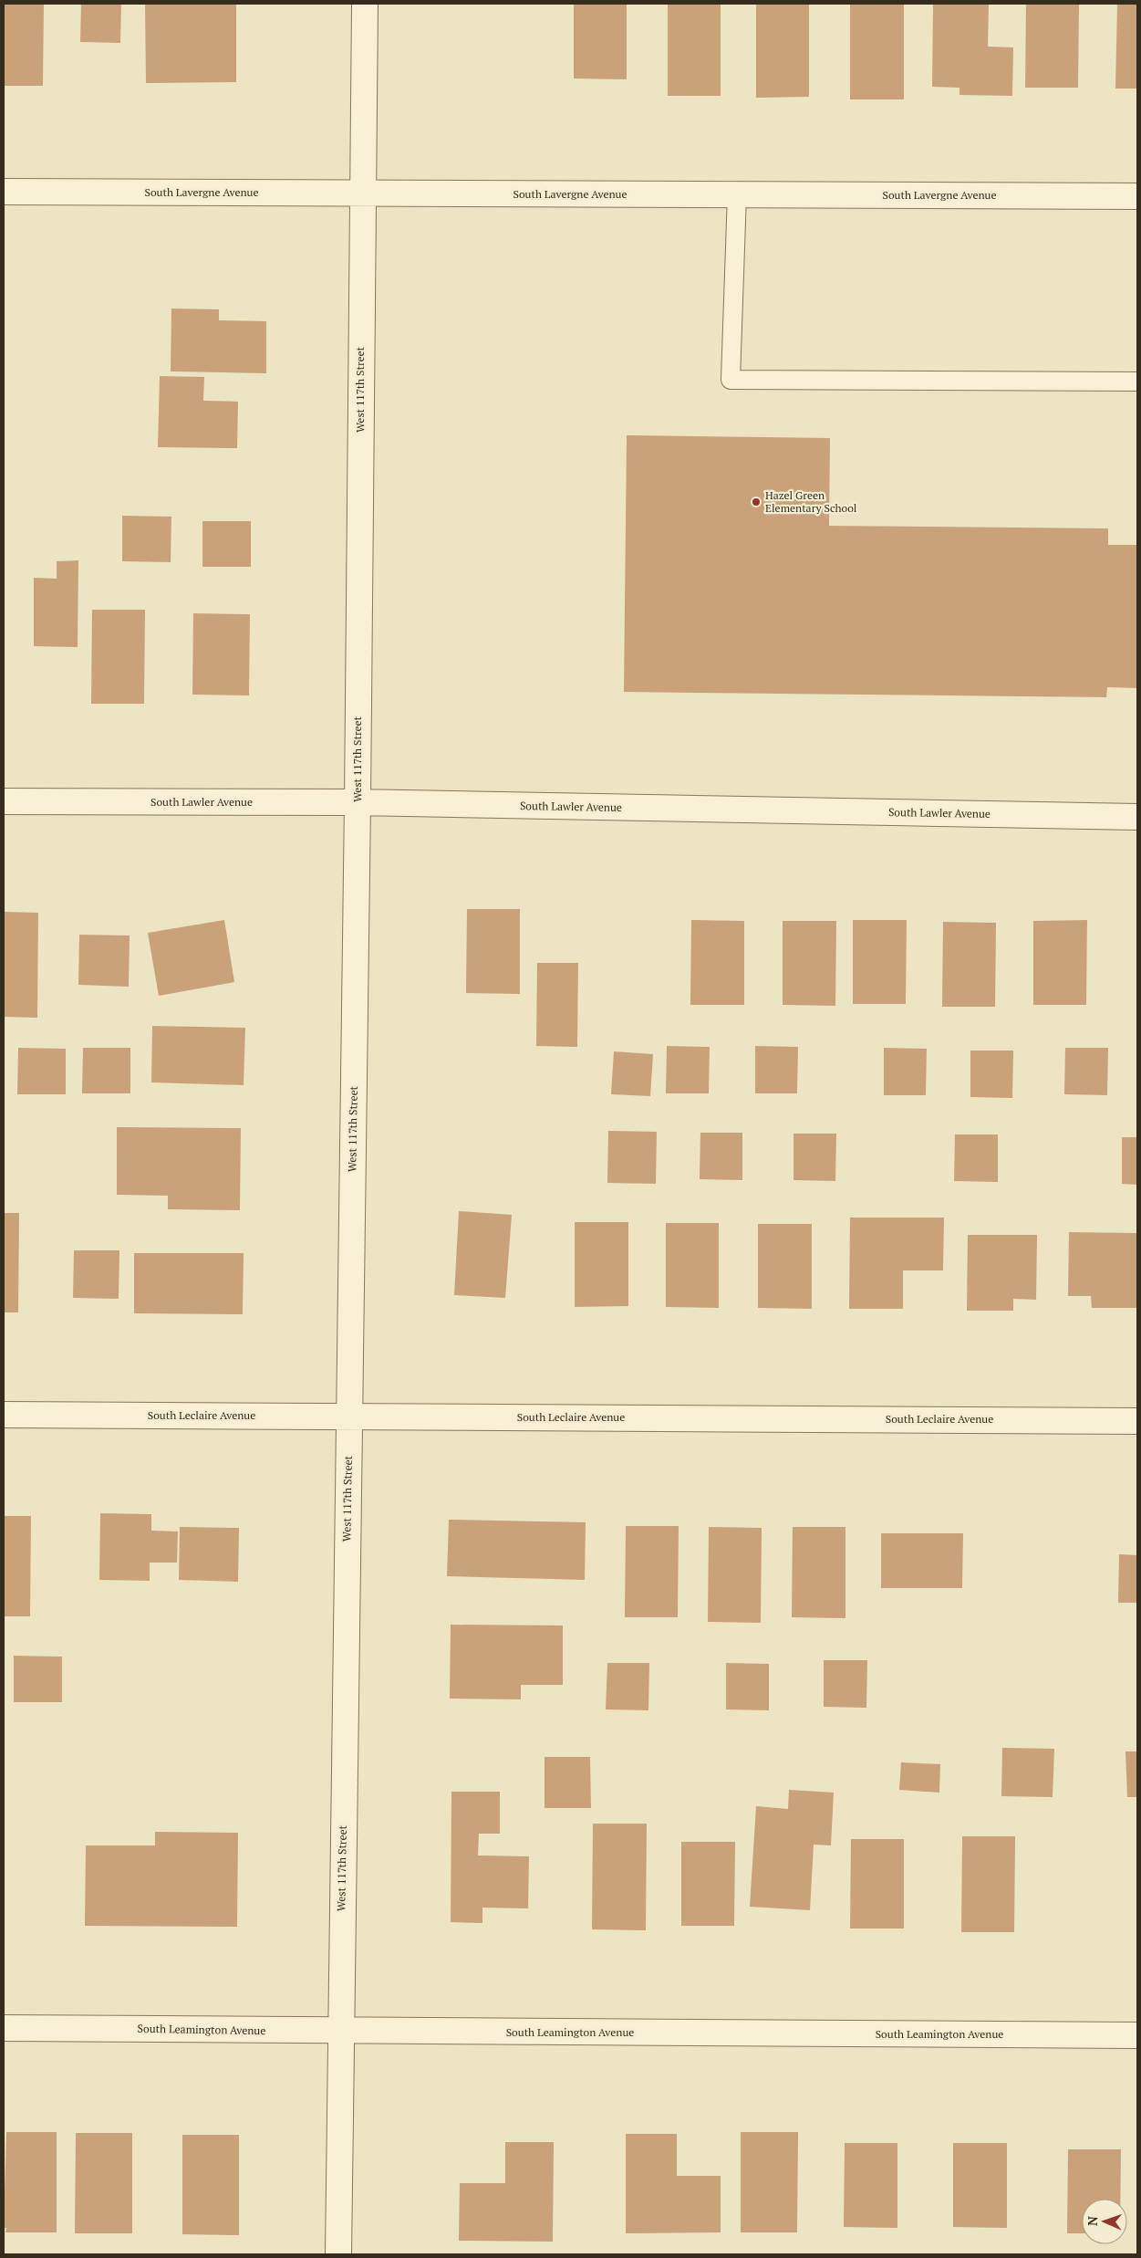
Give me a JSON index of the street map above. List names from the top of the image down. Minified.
{"streets":{"street":["South Lavergne Avenue","West 117th Street","South Lawler Avenue","South Leclaire Avenue","South Leamington Avenue"]},"crossings":[["South Lavergne Avenue","West 117th Street"],["West 117th Street","South Lawler Avenue"],["West 117th Street","South Leclaire Avenue"],["West 117th Street","South Leamington Avenue"]],"places":["Hazel Green Elementary School"],"north":"left"}
